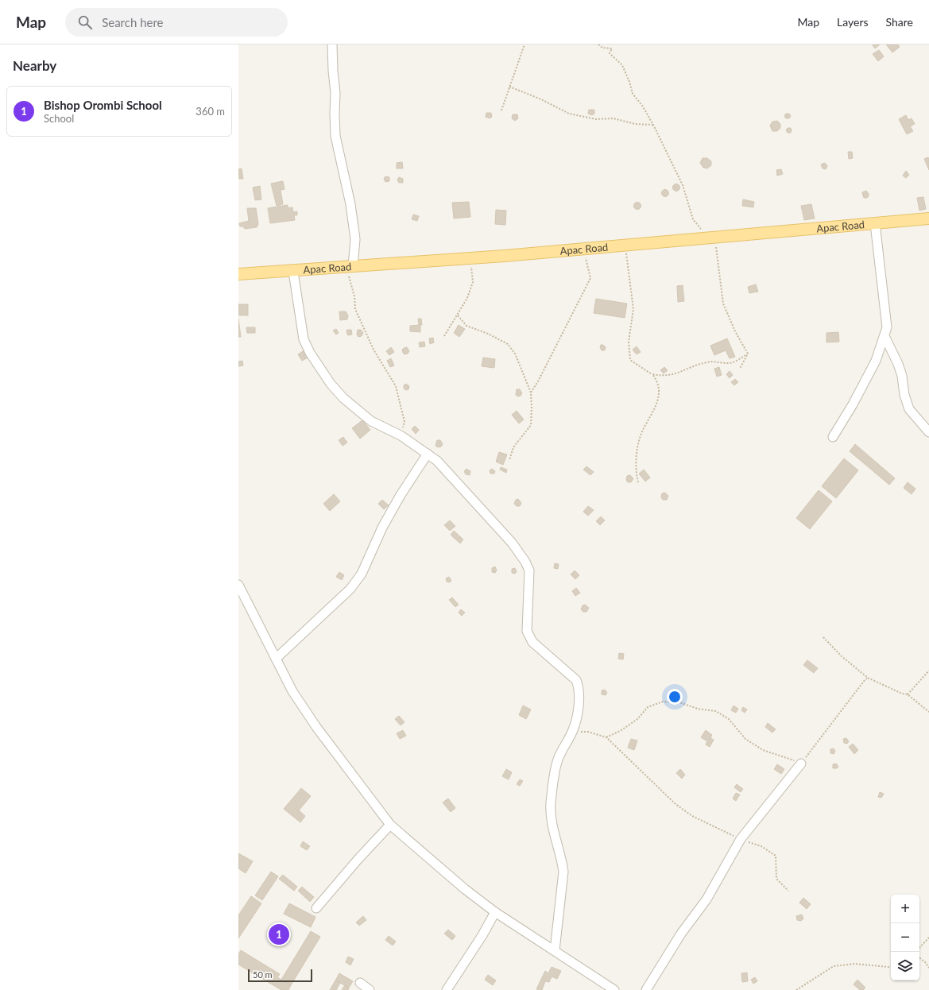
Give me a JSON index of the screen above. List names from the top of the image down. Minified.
{"streets":{"main road":["Apac Road"]},"scale_bar":"50 m","page":{"header":"Map","search":"Search here","nav":["Map","Layers","Share"],"heading":"Nearby","list":[{"mark":"1","name":"Bishop Orombi School","note":"School","value":"360 m"}],"map_buttons":["+","−"],"pins":"1","scale":"50 m"}}
